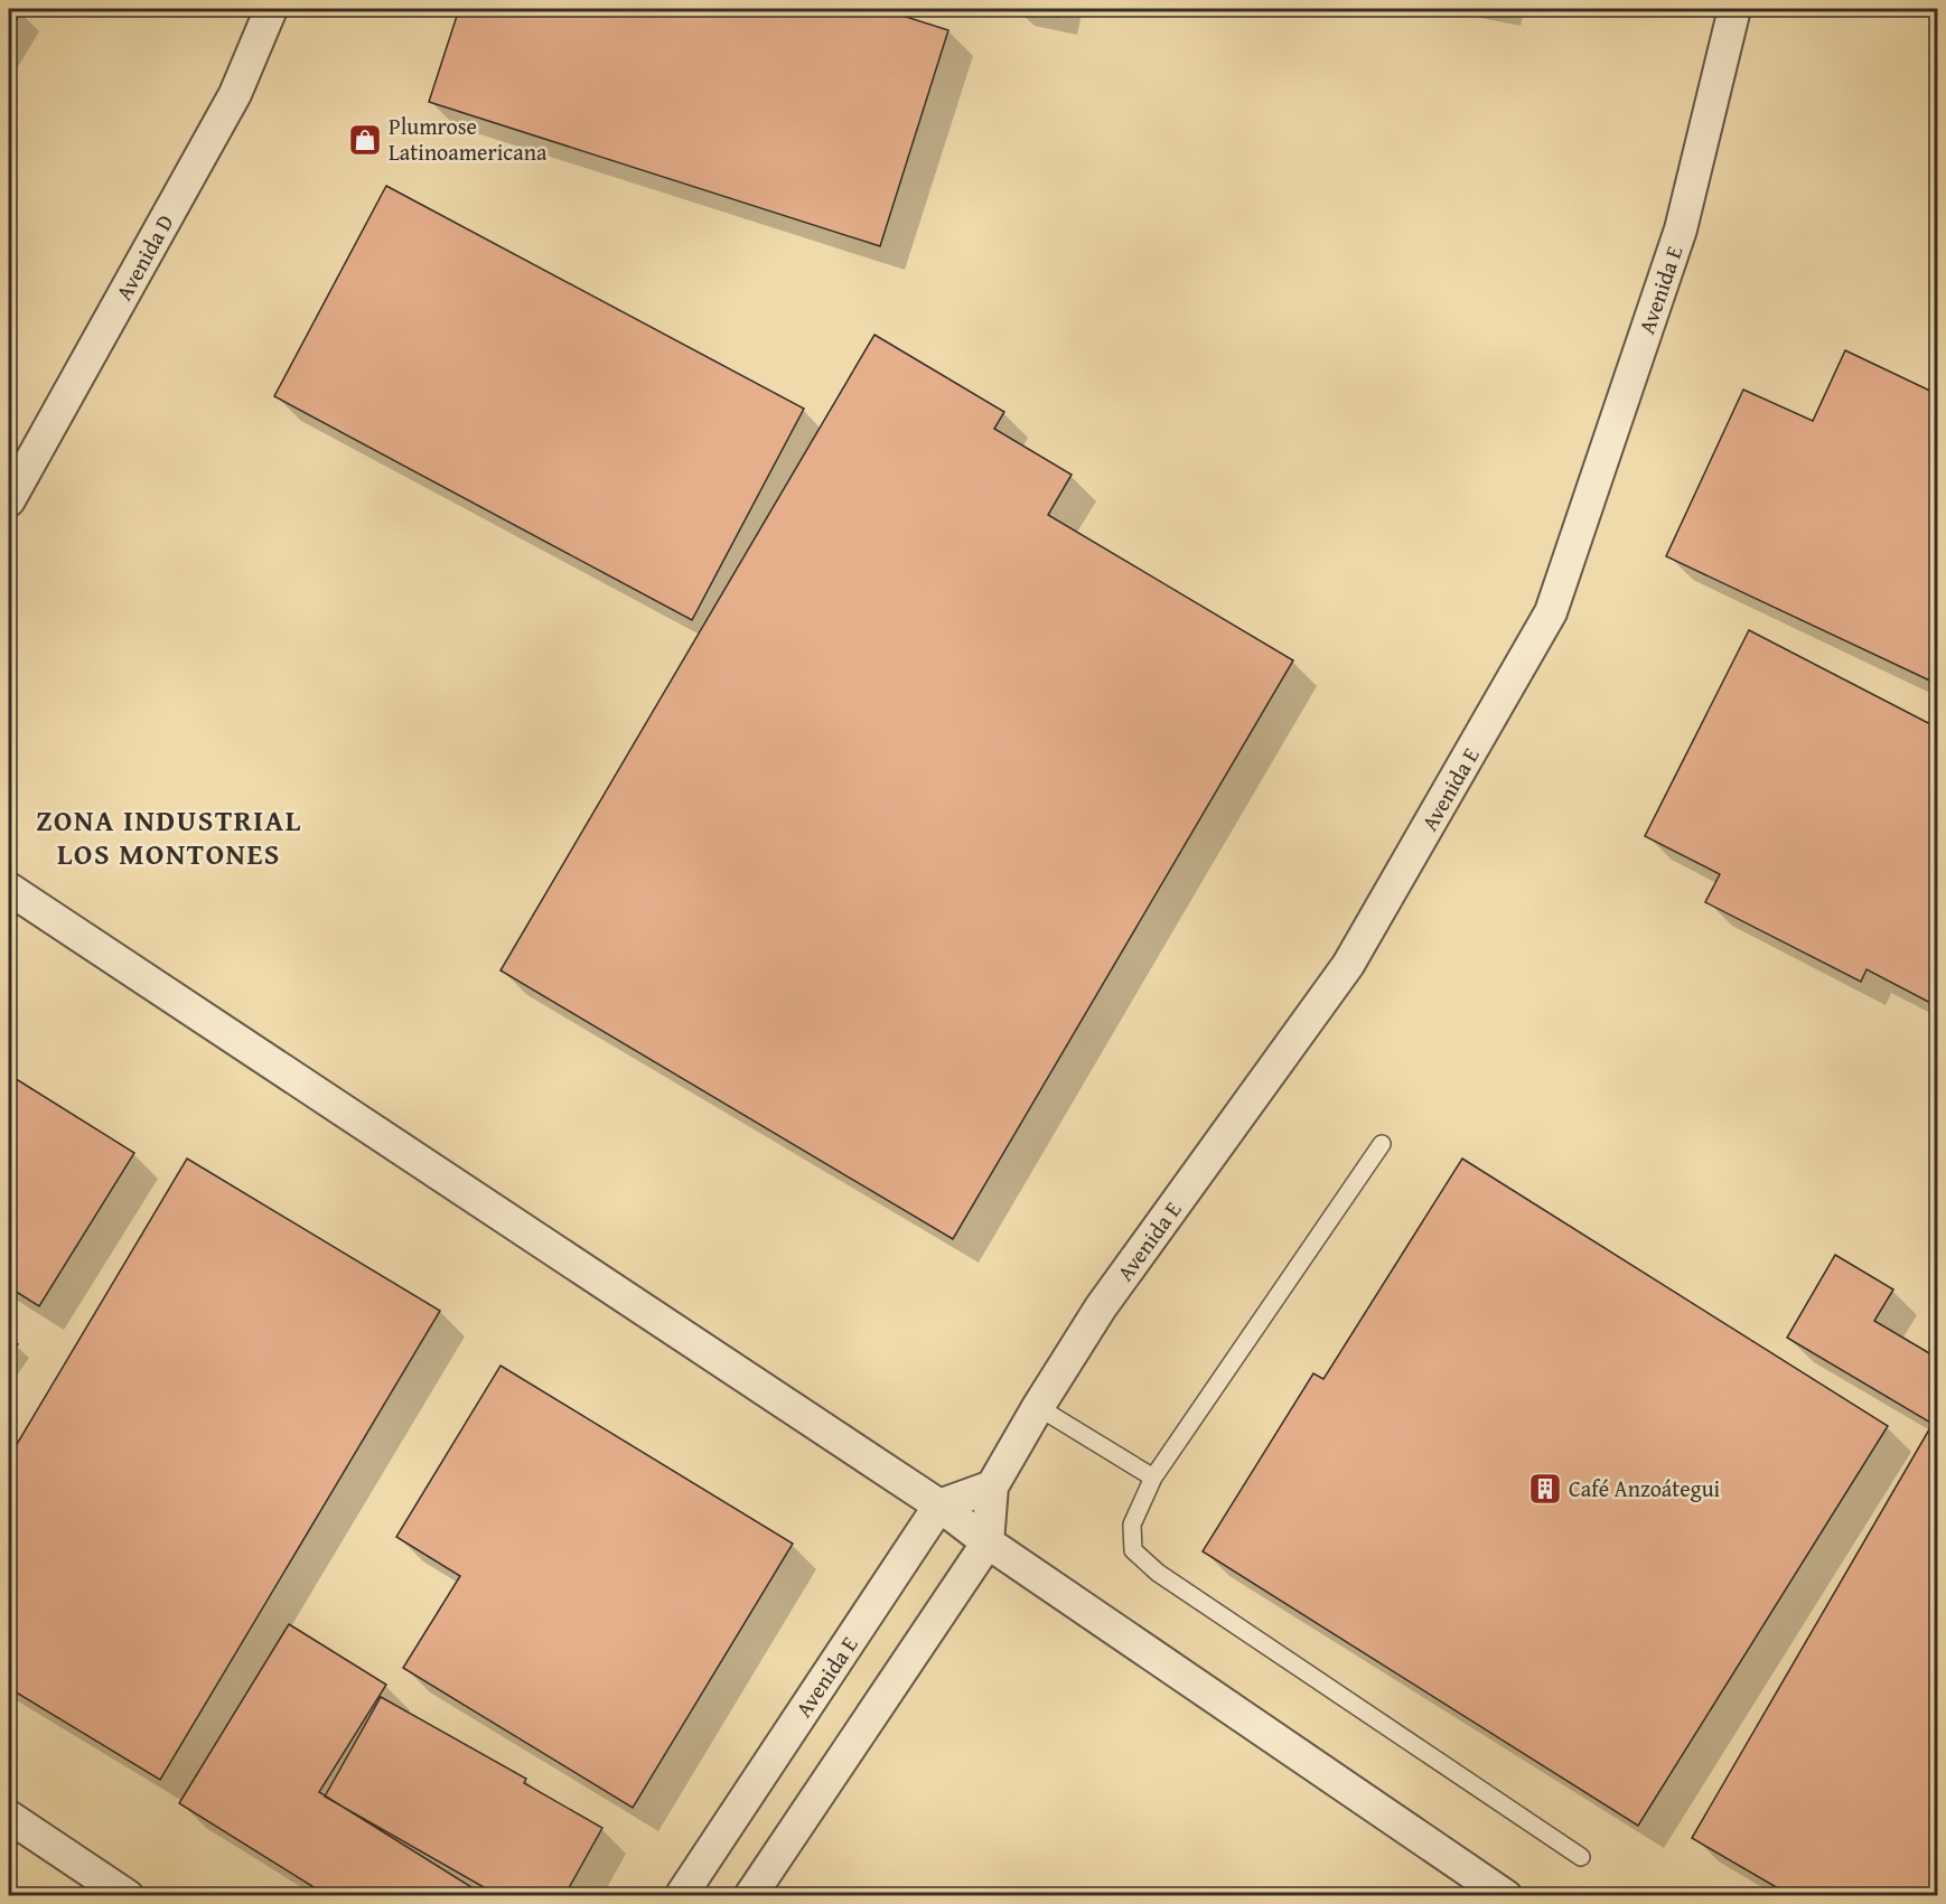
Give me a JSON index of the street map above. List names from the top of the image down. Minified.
{"streets":{"street":["Avenida D","Avenida E"]},"districts":["ZONA INDUSTRIAL LOS MONTONES"],"places":{"shop":["Plumrose Latinoamericana"],"building":["Café Anzoátegui"]}}
